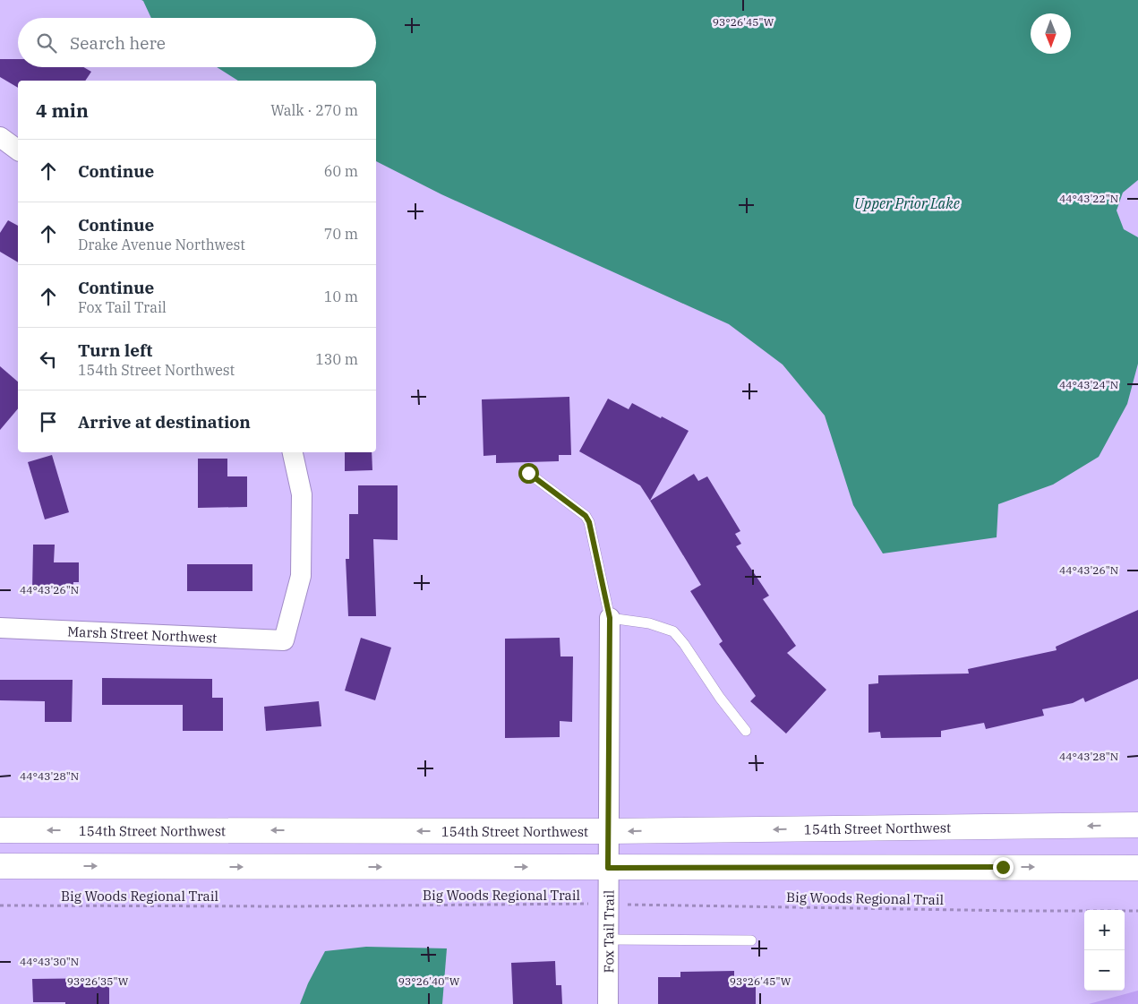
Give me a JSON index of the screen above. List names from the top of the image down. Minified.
{"streets":{"street":["Marsh Street Northwest","154th Street Northwest","Fox Tail Trail"],"path":["Big Woods Regional Trail"]},"crossings":[["154th Street Northwest","Fox Tail Trail"],["Big Woods Regional Trail","Fox Tail Trail"]],"water":["Upper Prior Lake"],"north":"bottom","page":{"search":"Search here","heading":["4 min","Walk · 270 m"],"list":[["Continue","60 m"],["Continue","Drake Avenue Northwest","70 m"],["Continue","Fox Tail Trail","10 m"],["Turn left","154th Street Northwest","130 m"],"Arrive at destination"],"map_buttons":["+","−"]},"coordinates":["93°26'45\"W","44°43'22\"N","44°43'24\"N","44°43'26\"N","44°43'28\"N","44°43'30\"N","93°26'35\"W","93°26'40\"W"]}
